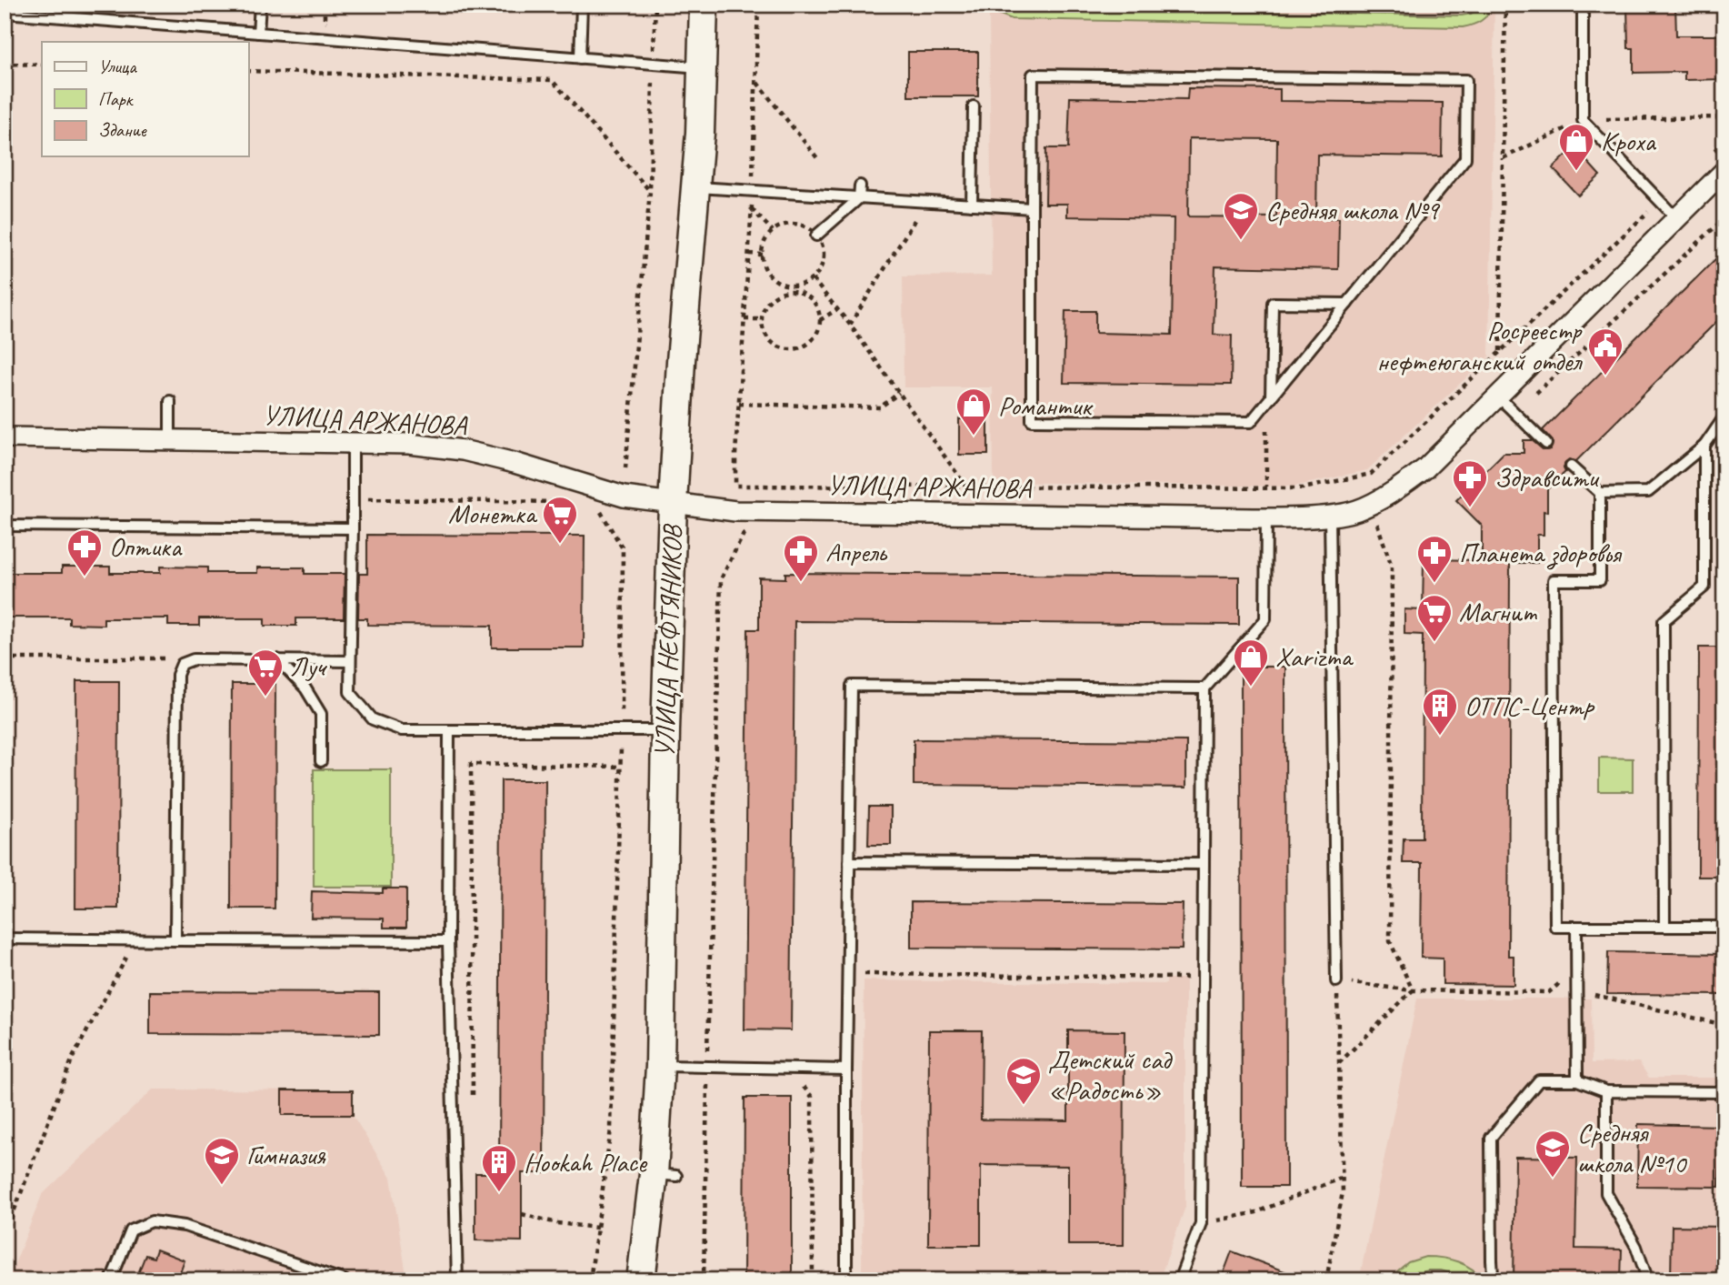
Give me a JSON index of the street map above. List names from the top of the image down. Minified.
{"streets":{"main road":["УЛИЦА НЕФТЯНИКОВ"],"street":["УЛИЦА АРЖАНОВА"]},"crossings":[["УЛИЦА АРЖАНОВА","УЛИЦА НЕФТЯНИКОВ"]],"places":{"shop":["Кроха","Романтик","Xarizma"],"school or university":["Средняя школа №9","Детский сад «Радость»","Средняя школа №10","Гимназия"],"public building":["Росреестр нефтеюганский отдел"],"pharmacy":["Здравсити","Оптика","Апрель","Планета здоровья"],"supermarket":["Монетка","Магнит","Луч"],"building":["ОТПС-Центр","Hookah Place"]},"legend":["Улица","Парк","Здание"]}
